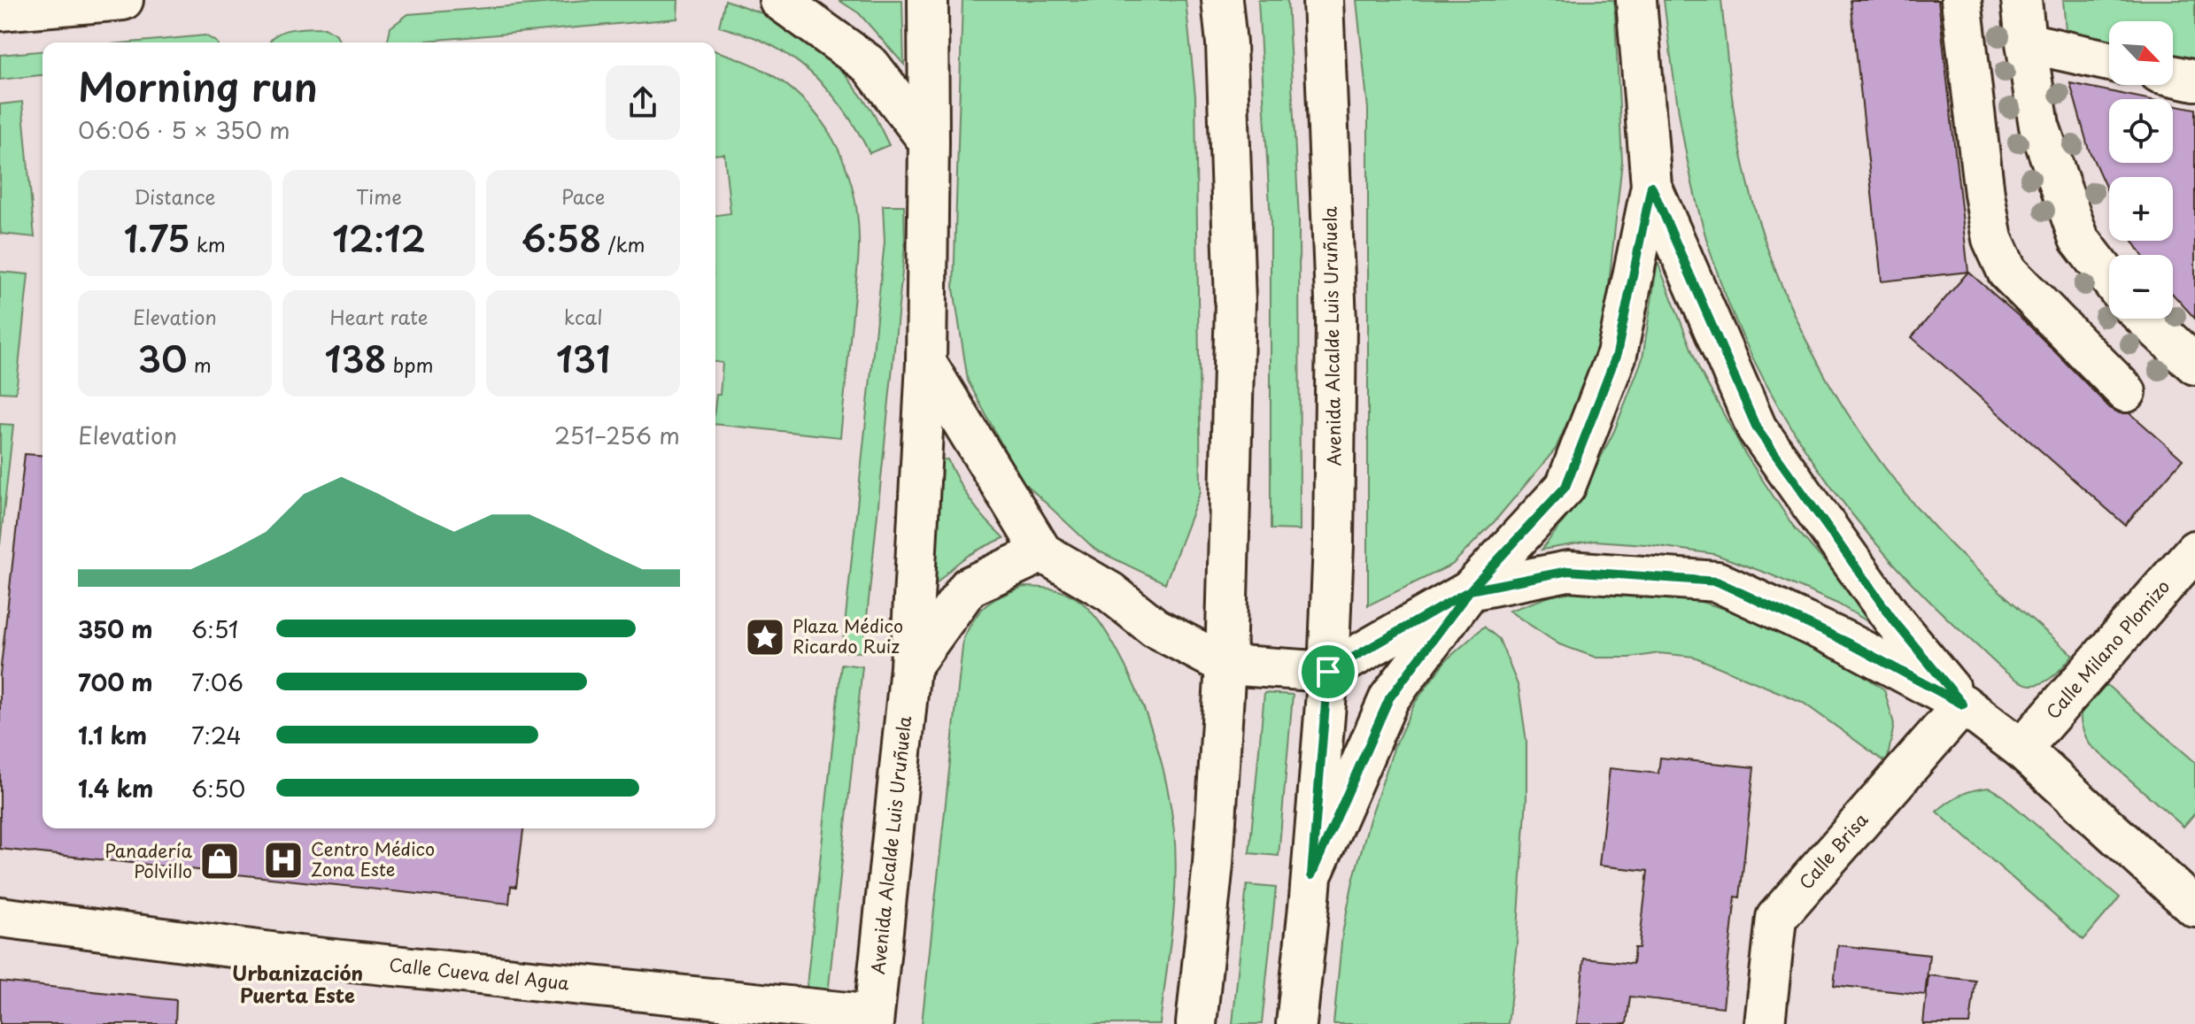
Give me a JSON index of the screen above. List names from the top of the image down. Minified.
{"streets":{"street":["Avenida Alcalde Luis Uruñuela","Calle Milano Plomizo","Calle Brisa","Calle Cueva del Agua"]},"crossings":[["Avenida Alcalde Luis Uruñuela","Calle Brisa"],["Avenida Alcalde Luis Uruñuela","Calle Cueva del Agua"]],"districts":["Urbanización Puerta Este"],"places":{"place":["Plaza Médico Ricardo Ruiz"],"hospital":["Centro Médico Zona Este"],"shop":["Panadería Polvillo"]},"north":"bottom right","page":{"map_buttons":["+","−"],"heading":["Morning run","06:06 · 5 × 350 m"],"stats":[["Distance","1.75 km"],["Time","12:12"],["Pace","6:58 /km"],["Elevation","30 m"],["Heart rate","138 bpm"],["kcal","131"]],"chart":["Elevation","251–256 m"],"list":[{"name":"350 m","note":"6:51"},{"name":"700 m","note":"7:06"},{"name":"1.1 km","note":"7:24"},{"name":"1.4 km","note":"6:50"}]}}
